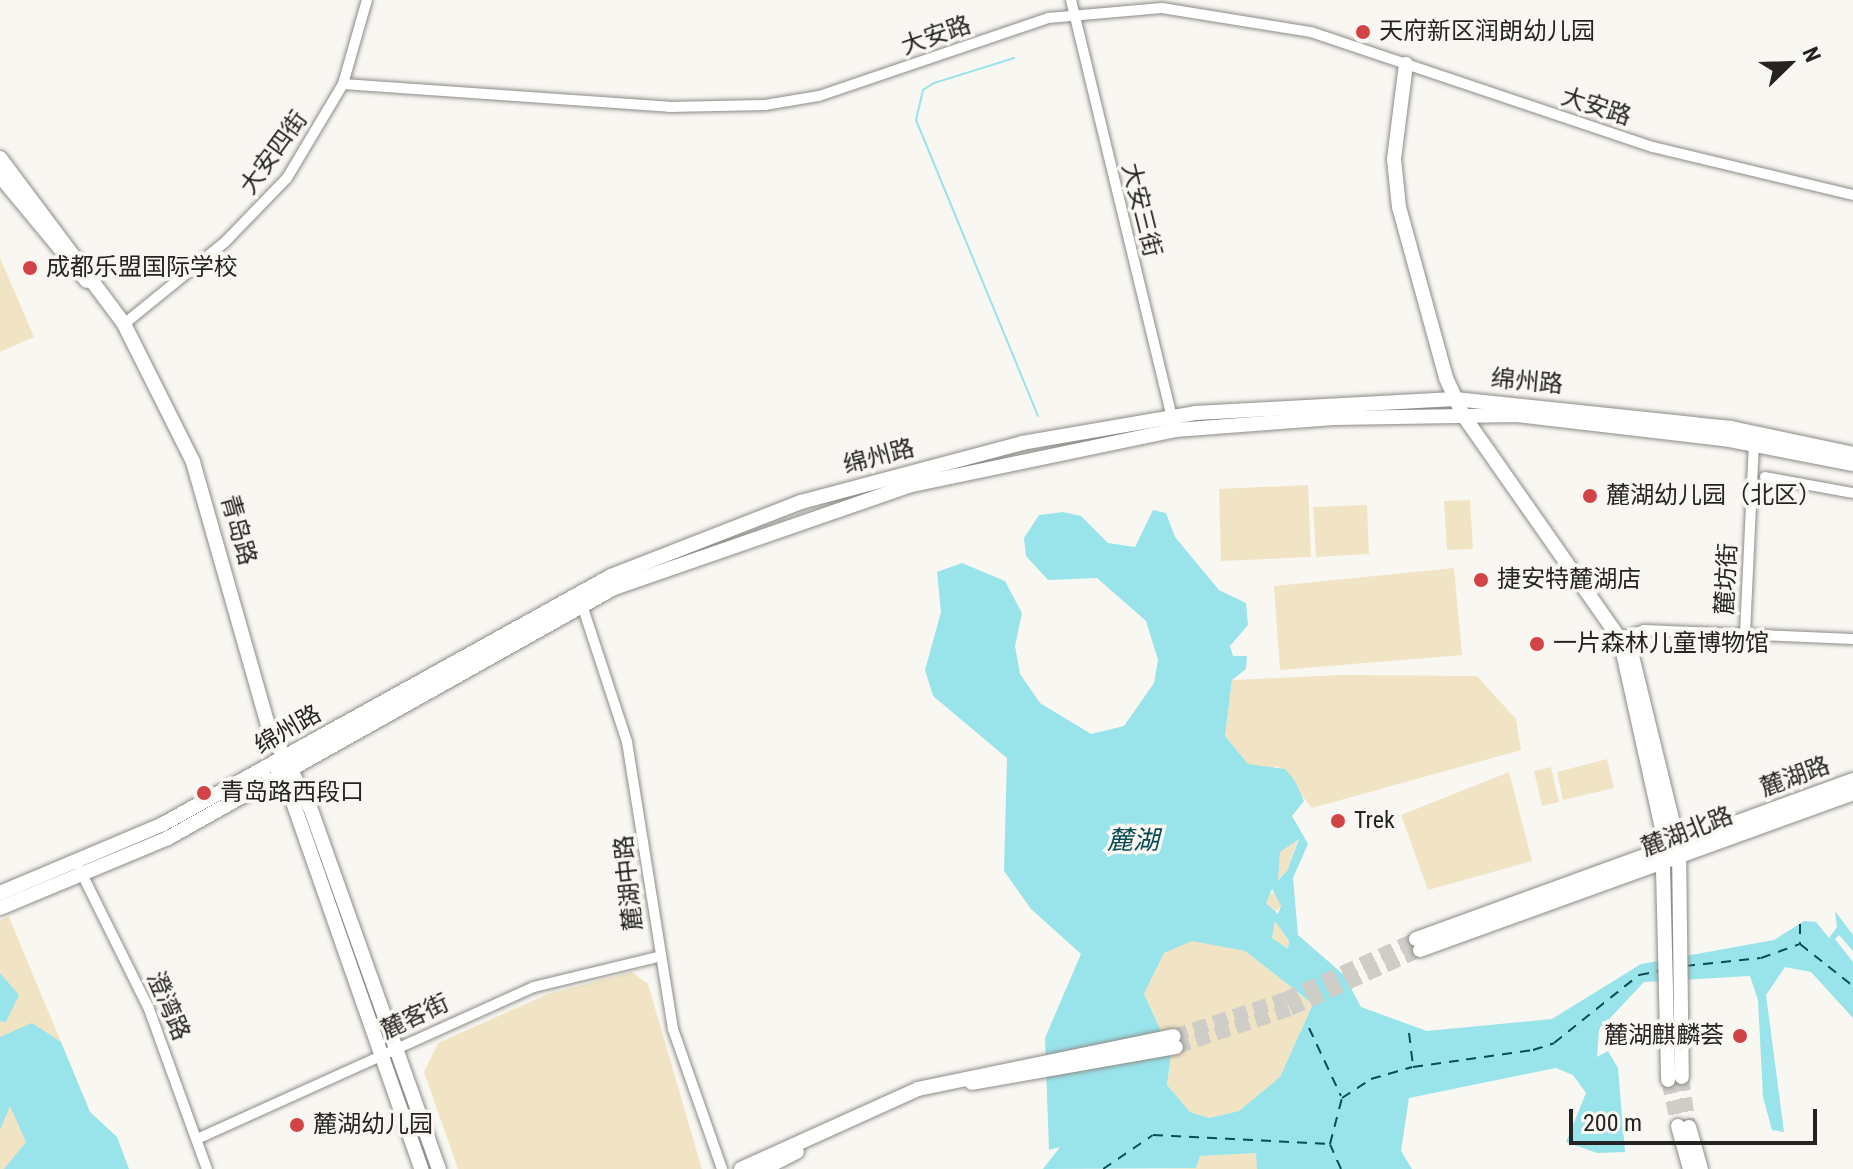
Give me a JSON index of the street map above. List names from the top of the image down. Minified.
{"streets":{"street":["大安路","大安四街","大安三街","绵州路","青岛路","麓坊街","麓湖路","麓湖北路","麓湖中路","澄湾路","麓客街"]},"crossings":[["大安路","大安四街"],["大安路","大安三街"],["大安四街","青岛路"],["大安三街","绵州路"],["绵州路","青岛路"],["绵州路","麓坊街"],["绵州路","麓湖中路"],["绵州路","澄湾路"],["青岛路","麓客街"],["麓湖路","麓湖北路"],["麓湖中路","麓客街"],["澄湾路","麓客街"]],"water":["麓湖"],"places":["天府新区润朗幼儿园","成都乐盟国际学校","麓湖幼儿园（北区）","捷安特麓湖店","一片森林儿童博物馆","青岛路西段口","Trek","麓湖麒麟荟","麓湖幼儿园"],"scale_bar":"200 m","north":"top right"}
